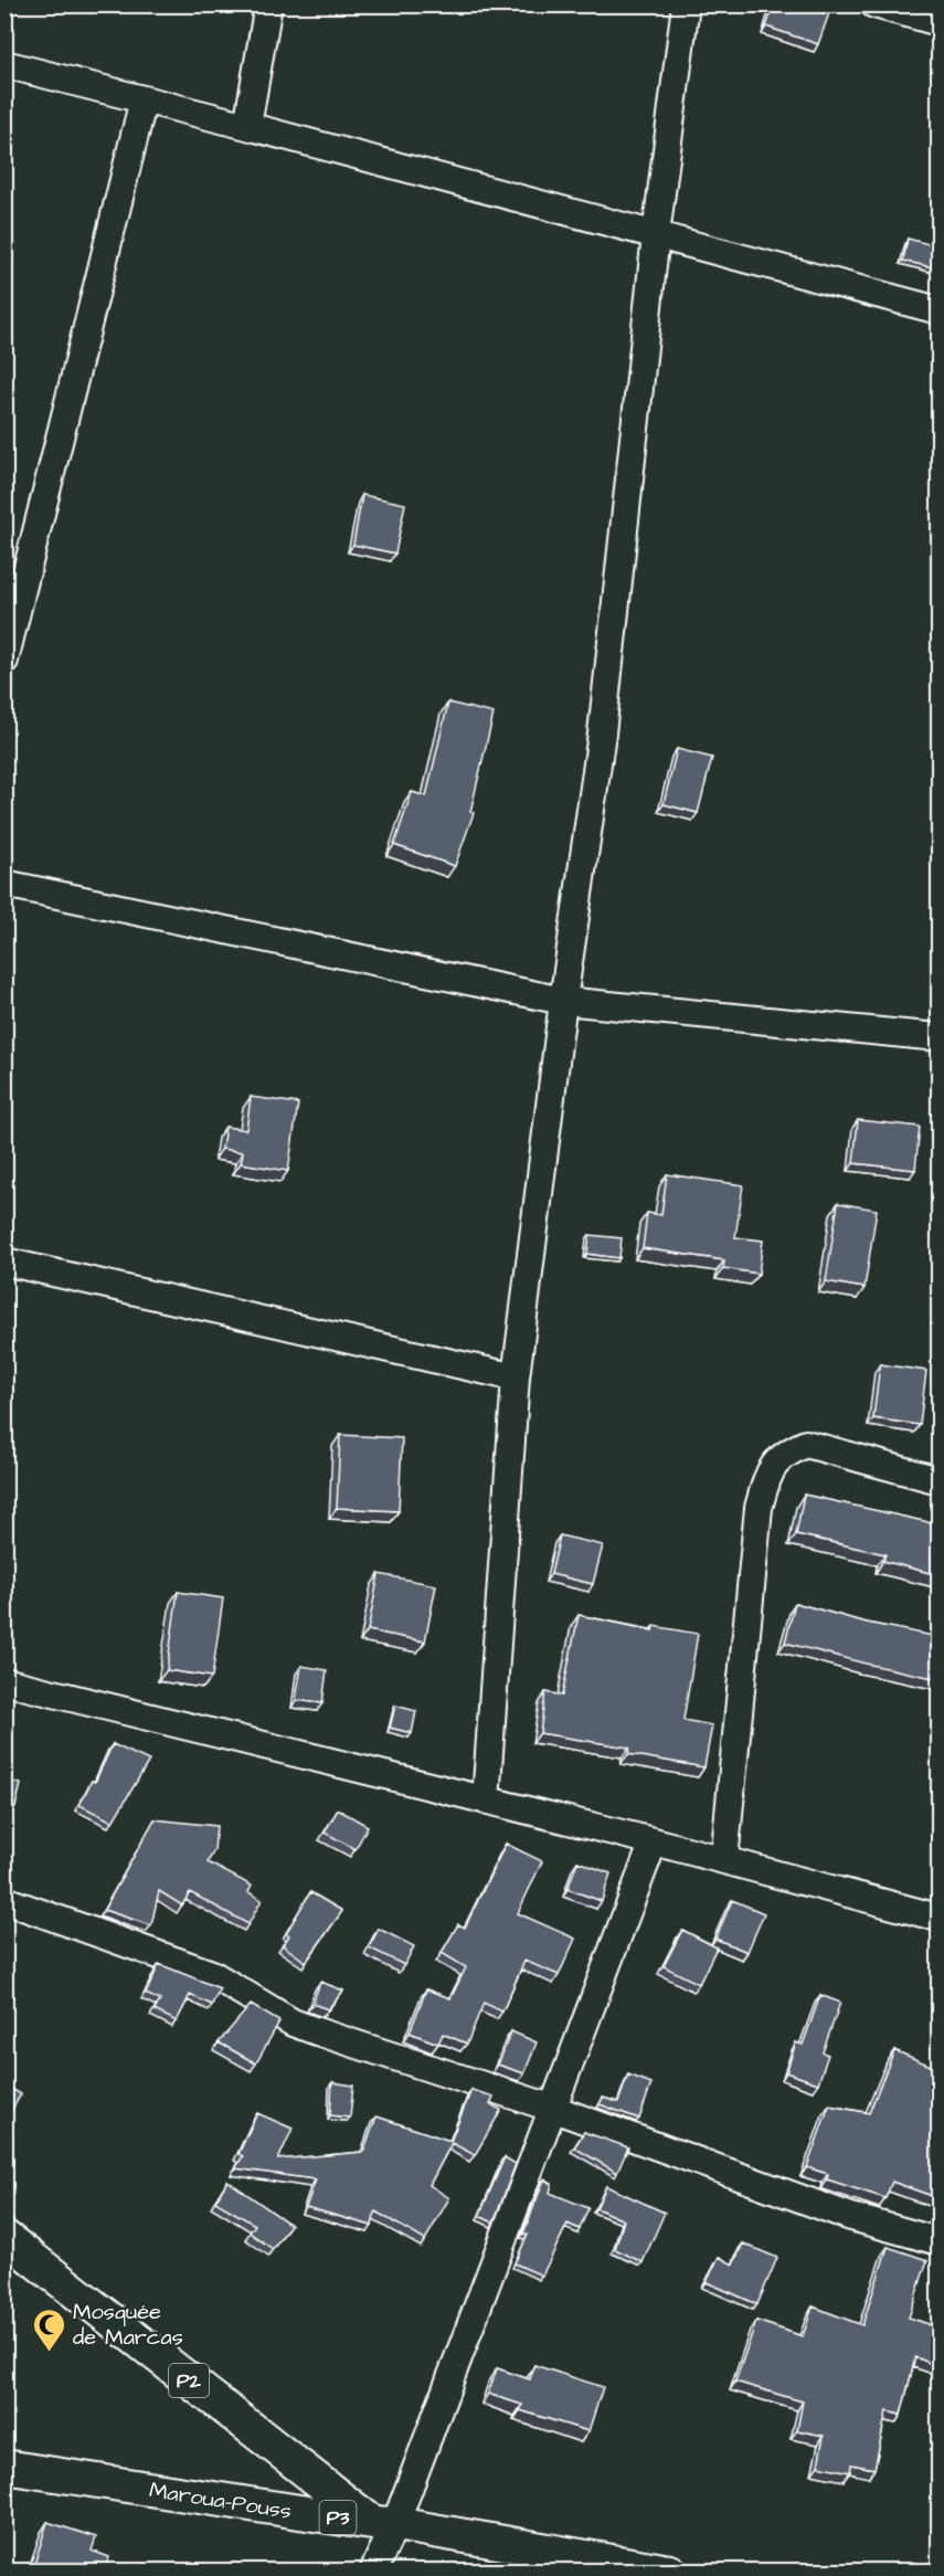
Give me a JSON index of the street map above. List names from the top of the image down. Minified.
{"streets":{"main road":["P2","Maroua-Pouss","P3"]},"crossings":[["P2","Maroua-Pouss"]],"places":{"mosque":["Mosquée de Marcas"]}}
